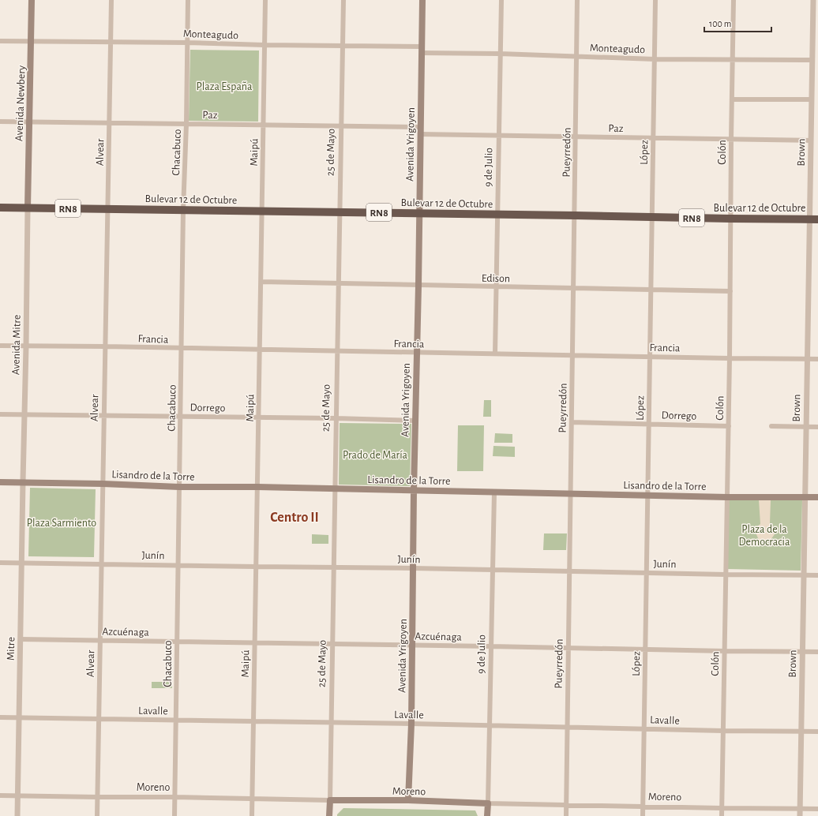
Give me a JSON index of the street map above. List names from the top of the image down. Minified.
{"streets":{"highway":["Bulevar 12 de Octubre","RN8"],"main road":["Avenida Newbery","Avenida Yrigoyen","25 de Mayo","9 de Julio","Lisandro de la Torre","Moreno"],"street":["Monteagudo","Paz","Alvear","Chacabuco","Maipú","Pueyrredón","López","Colón","Brown","Edison","Francia","Avenida Mitre","Dorrego","Junín","Azcuénaga","Mitre","Lavalle"]},"crossings":[["Monteagudo","Avenida Newbery"],["Monteagudo","Avenida Yrigoyen"],["Monteagudo","Alvear"],["Monteagudo","Chacabuco"],["Monteagudo","Maipú"],["Monteagudo","25 de Mayo"],["Monteagudo","Pueyrredón"],["Monteagudo","López"],["Monteagudo","Colón"],["Monteagudo","Brown"],["Monteagudo","9 de Julio"],["Avenida Newbery","Paz"],["Avenida Newbery","Bulevar 12 de Octubre"],["Avenida Newbery","Avenida Mitre"],["Paz","Avenida Yrigoyen"],["Paz","Alvear"],["Paz","Chacabuco"],["Paz","Maipú"],["Paz","25 de Mayo"],["Paz","Pueyrredón"],["Paz","López"],["Paz","Colón"],["Paz","Brown"],["Paz","9 de Julio"],["Avenida Yrigoyen","Bulevar 12 de Octubre"],["Avenida Yrigoyen","Edison"],["Avenida Yrigoyen","Francia"],["Avenida Yrigoyen","Dorrego"],["Avenida Yrigoyen","Lisandro de la Torre"],["Avenida Yrigoyen","Junín"],["Avenida Yrigoyen","Azcuénaga"],["Avenida Yrigoyen","Lavalle"],["Avenida Yrigoyen","Moreno"],["Alvear","Bulevar 12 de Octubre"],["Alvear","Francia"],["Alvear","Dorrego"],["Alvear","Lisandro de la Torre"],["Alvear","Junín"],["Alvear","Azcuénaga"],["Alvear","Lavalle"],["Alvear","Moreno"],["Chacabuco","Bulevar 12 de Octubre"],["Chacabuco","Francia"],["Chacabuco","Dorrego"],["Chacabuco","Lisandro de la Torre"],["Chacabuco","Junín"],["Chacabuco","Azcuénaga"],["Chacabuco","Lavalle"],["Chacabuco","Moreno"],["Maipú","Bulevar 12 de Octubre"],["Maipú","Edison"],["Maipú","Francia"],["Maipú","Dorrego"],["Maipú","Lisandro de la Torre"],["Maipú","Junín"],["Maipú","Azcuénaga"],["Maipú","Lavalle"],["Maipú","Moreno"],["25 de Mayo","Bulevar 12 de Octubre"],["25 de Mayo","Edison"],["25 de Mayo","Francia"],["25 de Mayo","Dorrego"],["25 de Mayo","Lisandro de la Torre"],["25 de Mayo","Junín"],["25 de Mayo","Azcuénaga"],["25 de Mayo","Lavalle"],["25 de Mayo","Moreno"],["Pueyrredón","Bulevar 12 de Octubre"],["Pueyrredón","Edison"],["Pueyrredón","Francia"],["Pueyrredón","Dorrego"],["Pueyrredón","Lisandro de la Torre"],["Pueyrredón","Junín"],["Pueyrredón","Azcuénaga"],["Pueyrredón","Lavalle"],["Pueyrredón","Moreno"],["López","Bulevar 12 de Octubre"],["López","Edison"],["López","Francia"],["López","Dorrego"],["López","Lisandro de la Torre"],["López","Junín"],["López","Azcuénaga"],["López","Lavalle"],["López","Moreno"],["Colón","Bulevar 12 de Octubre"],["Colón","Edison"],["Colón","Francia"],["Colón","Dorrego"],["Colón","Lisandro de la Torre"],["Colón","Junín"],["Colón","Azcuénaga"],["Colón","Lavalle"],["Colón","Moreno"],["Brown","Bulevar 12 de Octubre"],["Brown","Francia"],["Brown","Lisandro de la Torre"],["Brown","Junín"],["Brown","Azcuénaga"],["Brown","Lavalle"],["Brown","Moreno"],["9 de Julio","Bulevar 12 de Octubre"],["9 de Julio","Edison"],["9 de Julio","Francia"],["9 de Julio","Lisandro de la Torre"],["9 de Julio","Junín"],["9 de Julio","Azcuénaga"],["9 de Julio","Lavalle"],["9 de Julio","Moreno"],["Bulevar 12 de Octubre","Avenida Mitre"],["Francia","Avenida Mitre"],["Avenida Mitre","Dorrego"],["Avenida Mitre","Lisandro de la Torre"],["Avenida Mitre","Mitre"],["Lisandro de la Torre","Mitre"],["Junín","Mitre"],["Azcuénaga","Mitre"],["Mitre","Lavalle"],["Mitre","Moreno"]],"districts":["Centro II"],"parks":["Plaza España","Prado de María","Plaza Sarmiento","Plaza de la Democracia"],"scale_bar":"100 m"}
